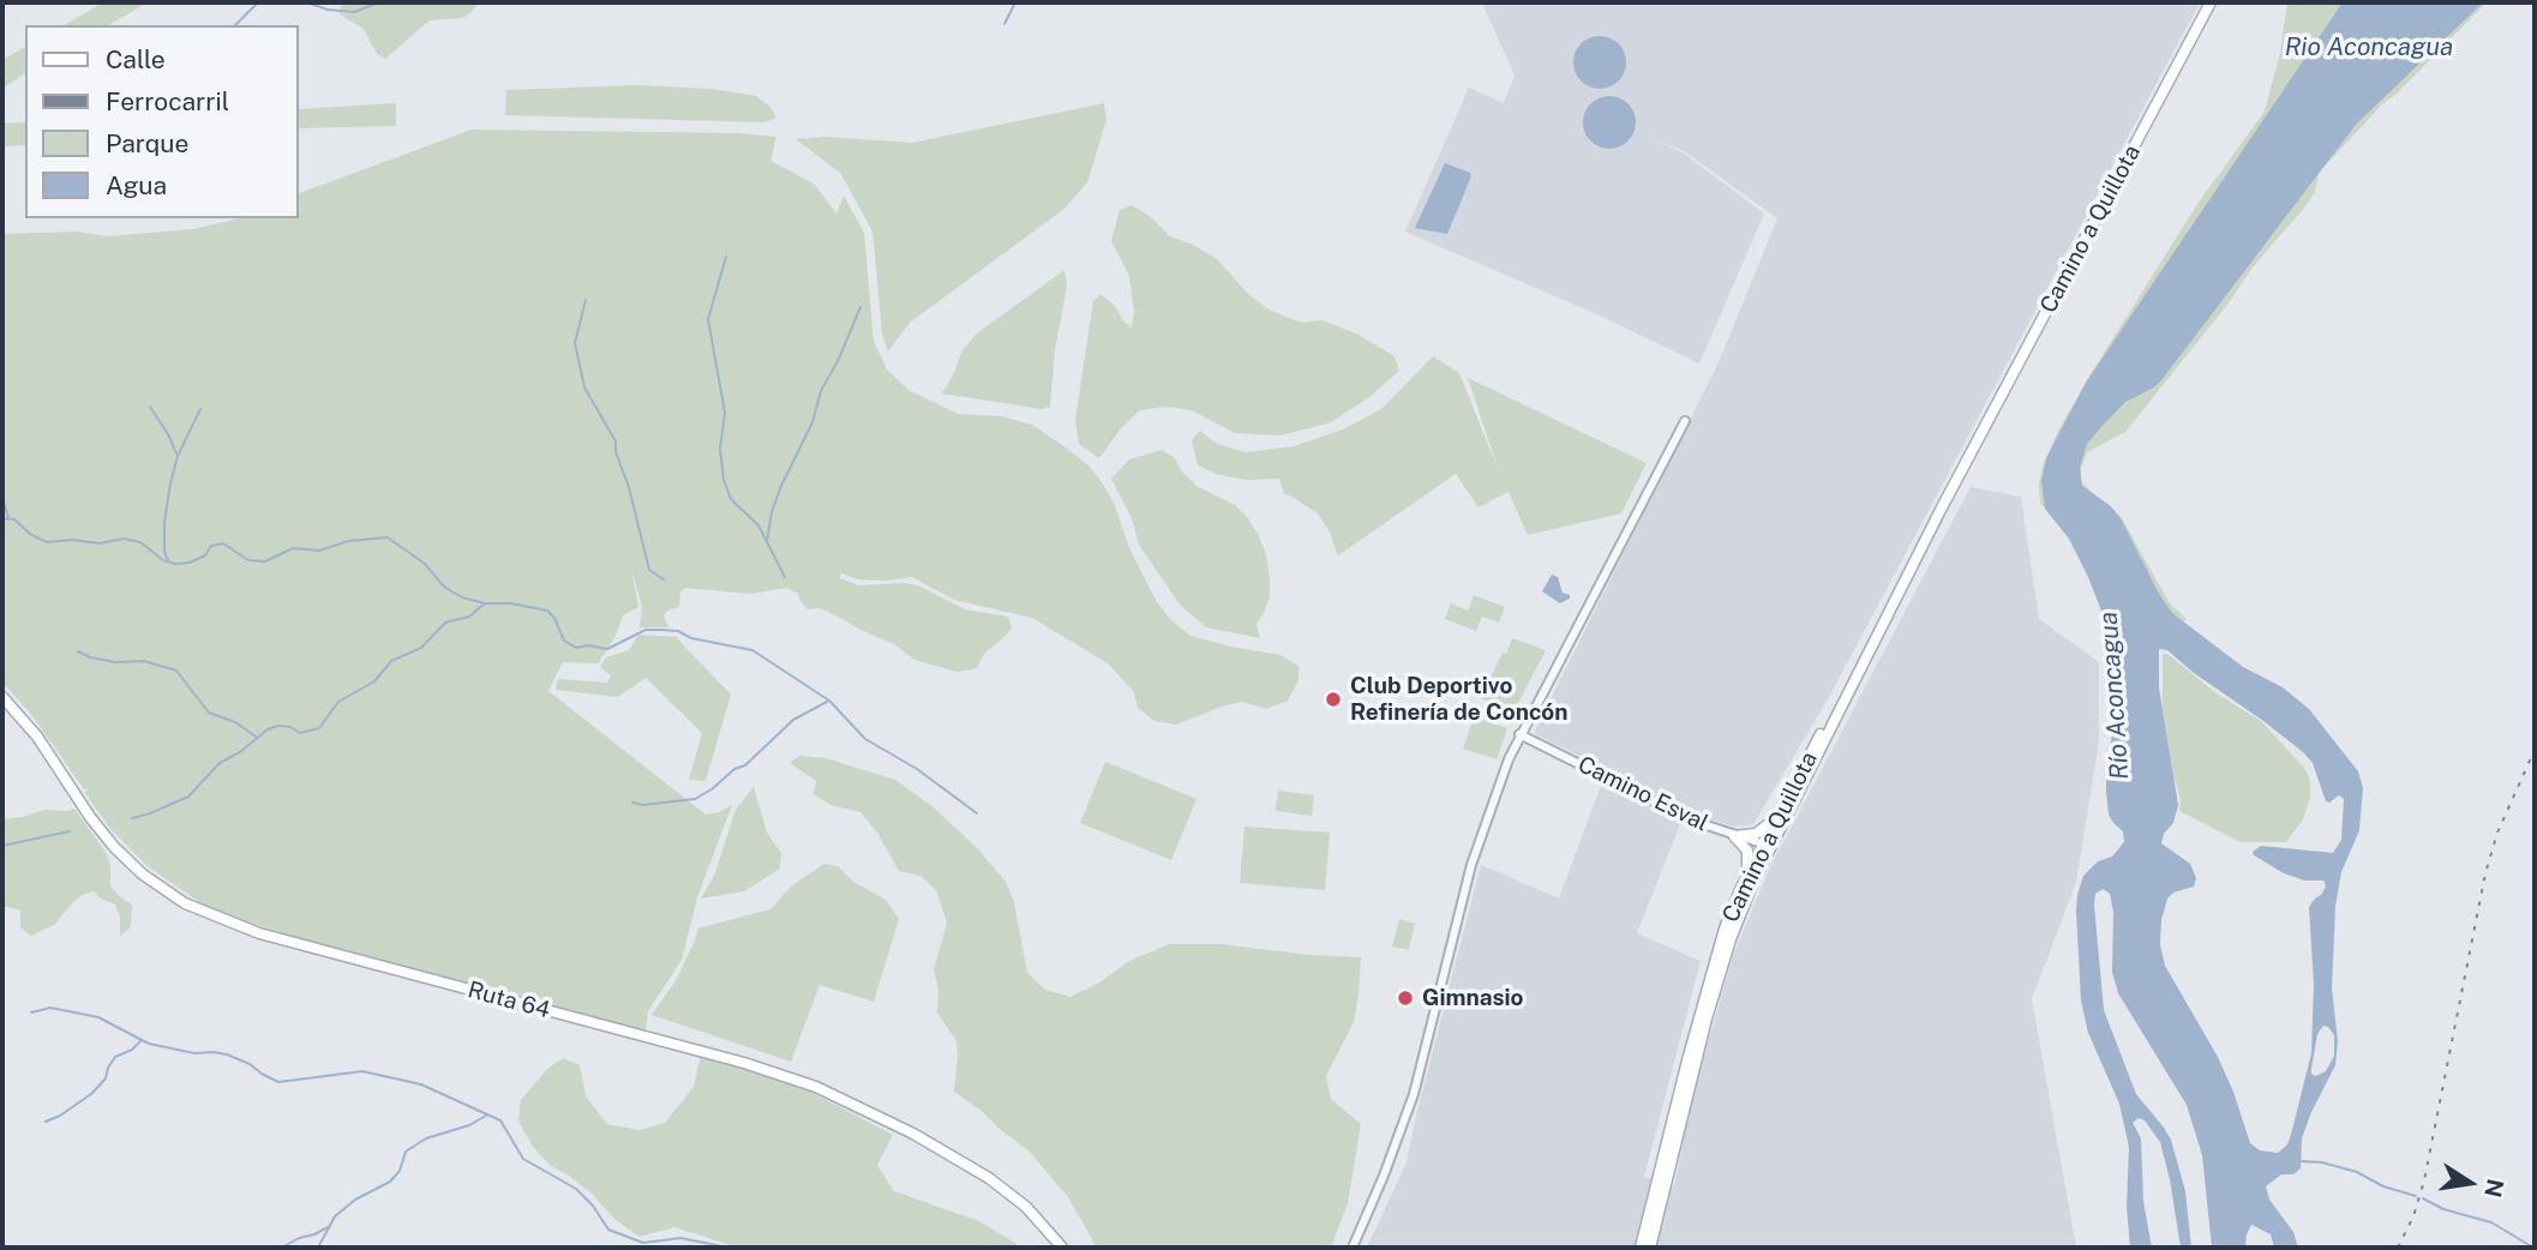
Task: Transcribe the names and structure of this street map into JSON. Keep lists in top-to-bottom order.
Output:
{
  "streets": {
    "main road": ["Camino a Quillota", "Ruta 64"],
    "street": ["Camino Esval"]
  },
  "crossings": [
    ["Camino a Quillota", "Camino Esval"]
  ],
  "water": ["Rio Aconcagua", "Río Aconcagua"],
  "places": ["Club Deportivo Refinería de Concón", "Gimnasio"],
  "legend": [
    "Calle",
    "Ferrocarril",
    "Parque",
    "Agua"
  ],
  "north": "right"
}
